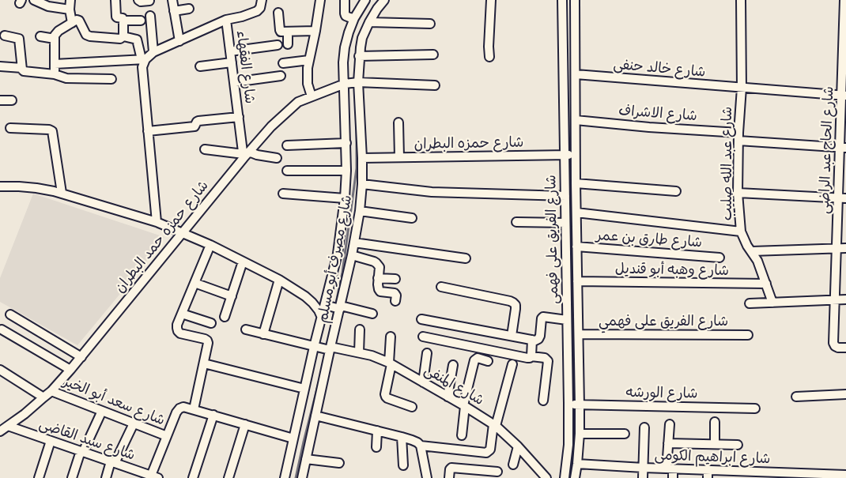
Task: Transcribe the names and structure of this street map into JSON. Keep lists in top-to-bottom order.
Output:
{
  "streets": {
    "street": [
      "شارع الفقهاء",
      "شارع خالد حنفى",
      "شارع الاشراف",
      "شارع حمزه البطران",
      "شارع الحاج عبد الراضى",
      "شارع عبد الله صليب",
      "شارع حمزه حمد البطران",
      "شارع الفريق على فهمى",
      "شارع طارق بن عمر",
      "شارع مصرف أبو مسلم",
      "شارع وهبه أبو قنديل",
      "شارع الفريق على فهمي",
      "شارع المنفى",
      "شارع الورشه",
      "شارع سعد أبو الخير",
      "شارع سيد القاضى",
      "شارع ابراهيم الكومى"
    ]
  },
  "crossings": [
    ["شارع الفقهاء", "شارع حمزه حمد البطران"],
    ["شارع خالد حنفى", "شارع الحاج عبد الراضى"],
    ["شارع خالد حنفى", "شارع عبد الله صليب"],
    ["شارع خالد حنفى", "شارع الفريق على فهمى"],
    ["شارع الاشراف", "شارع الحاج عبد الراضى"],
    ["شارع الاشراف", "شارع عبد الله صليب"],
    ["شارع الاشراف", "شارع الفريق على فهمى"],
    ["شارع حمزه البطران", "شارع الفريق على فهمى"],
    ["شارع حمزه البطران", "شارع مصرف أبو مسلم"],
    ["شارع عبد الله صليب", "شارع وهبه أبو قنديل"],
    ["شارع حمزه حمد البطران", "شارع مصرف أبو مسلم"],
    ["شارع حمزه حمد البطران", "شارع سعد أبو الخير"],
    ["شارع حمزه حمد البطران", "شارع سيد القاضى"],
    ["شارع الفريق على فهمى", "شارع طارق بن عمر"],
    ["شارع الفريق على فهمى", "شارع وهبه أبو قنديل"],
    ["شارع الفريق على فهمى", "شارع الفريق على فهمي"],
    ["شارع الفريق على فهمى", "شارع الورشه"],
    ["شارع الفريق على فهمى", "شارع ابراهيم الكومى"],
    ["شارع مصرف أبو مسلم", "شارع المنفى"],
    ["شارع مصرف أبو مسلم", "شارع سعد أبو الخير"]
  ]
}
